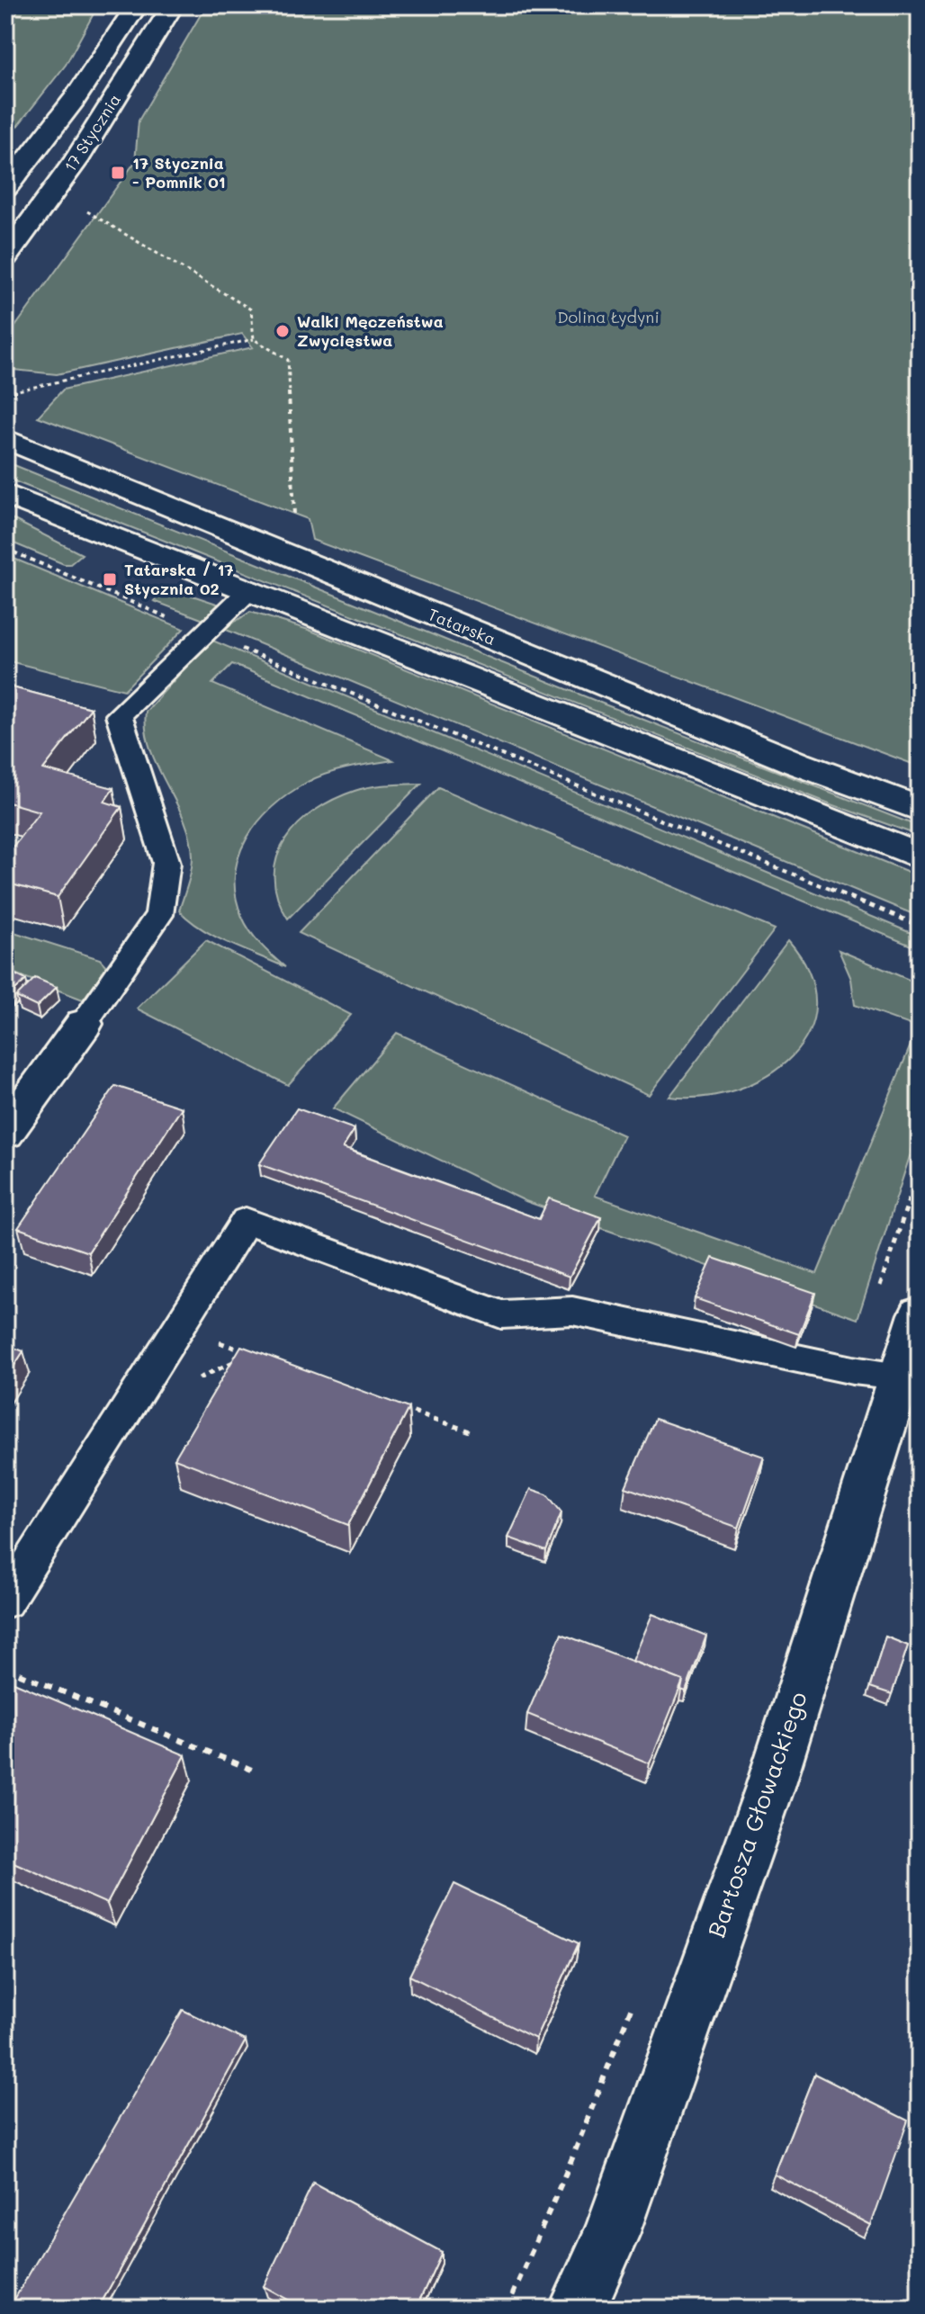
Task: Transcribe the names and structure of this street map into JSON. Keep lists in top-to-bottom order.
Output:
{
  "streets": {
    "main road": ["17 Stycznia", "Tatarska", "Bartosza Głowackiego"]
  },
  "parks": ["Dolina Łydyni"],
  "places": {
    "transit": ["17 Stycznia - Pomnik 01", "Tatarska / 17 Stycznia 02"],
    "other": ["Walki Męczeństwa Zwycięstwa"]
  }
}
